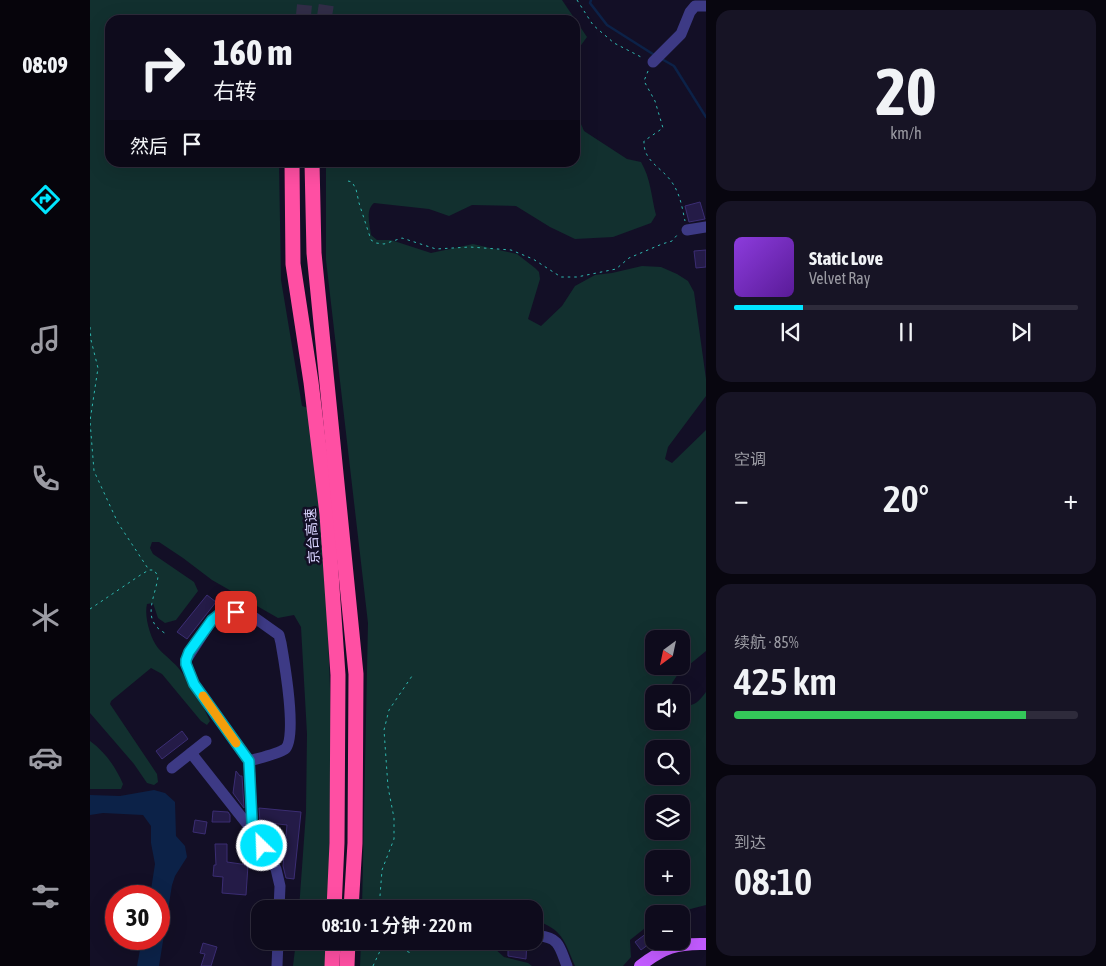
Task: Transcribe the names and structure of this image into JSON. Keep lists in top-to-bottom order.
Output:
{
  "streets": {
    "highway": ["京台高速"]
  },
  "north": "bottom left",
  "page": {
    "tabs": "08:09",
    "tile": [
      ["20", "km/h"],
      "空调",
      ["续航 · 85%", "425 km"],
      ["到达", "08:10"]
    ],
    "turn": ["160 m", "右转"],
    "then": "然后",
    "song": ["Static Love", "Velvet Ray"],
    "heat": ["−", "20°", "+"],
    "map_buttons": ["+", "−"],
    "limit": "30",
    "trip": "08:10 · 1 分钟 · 220 m"
  }
}
